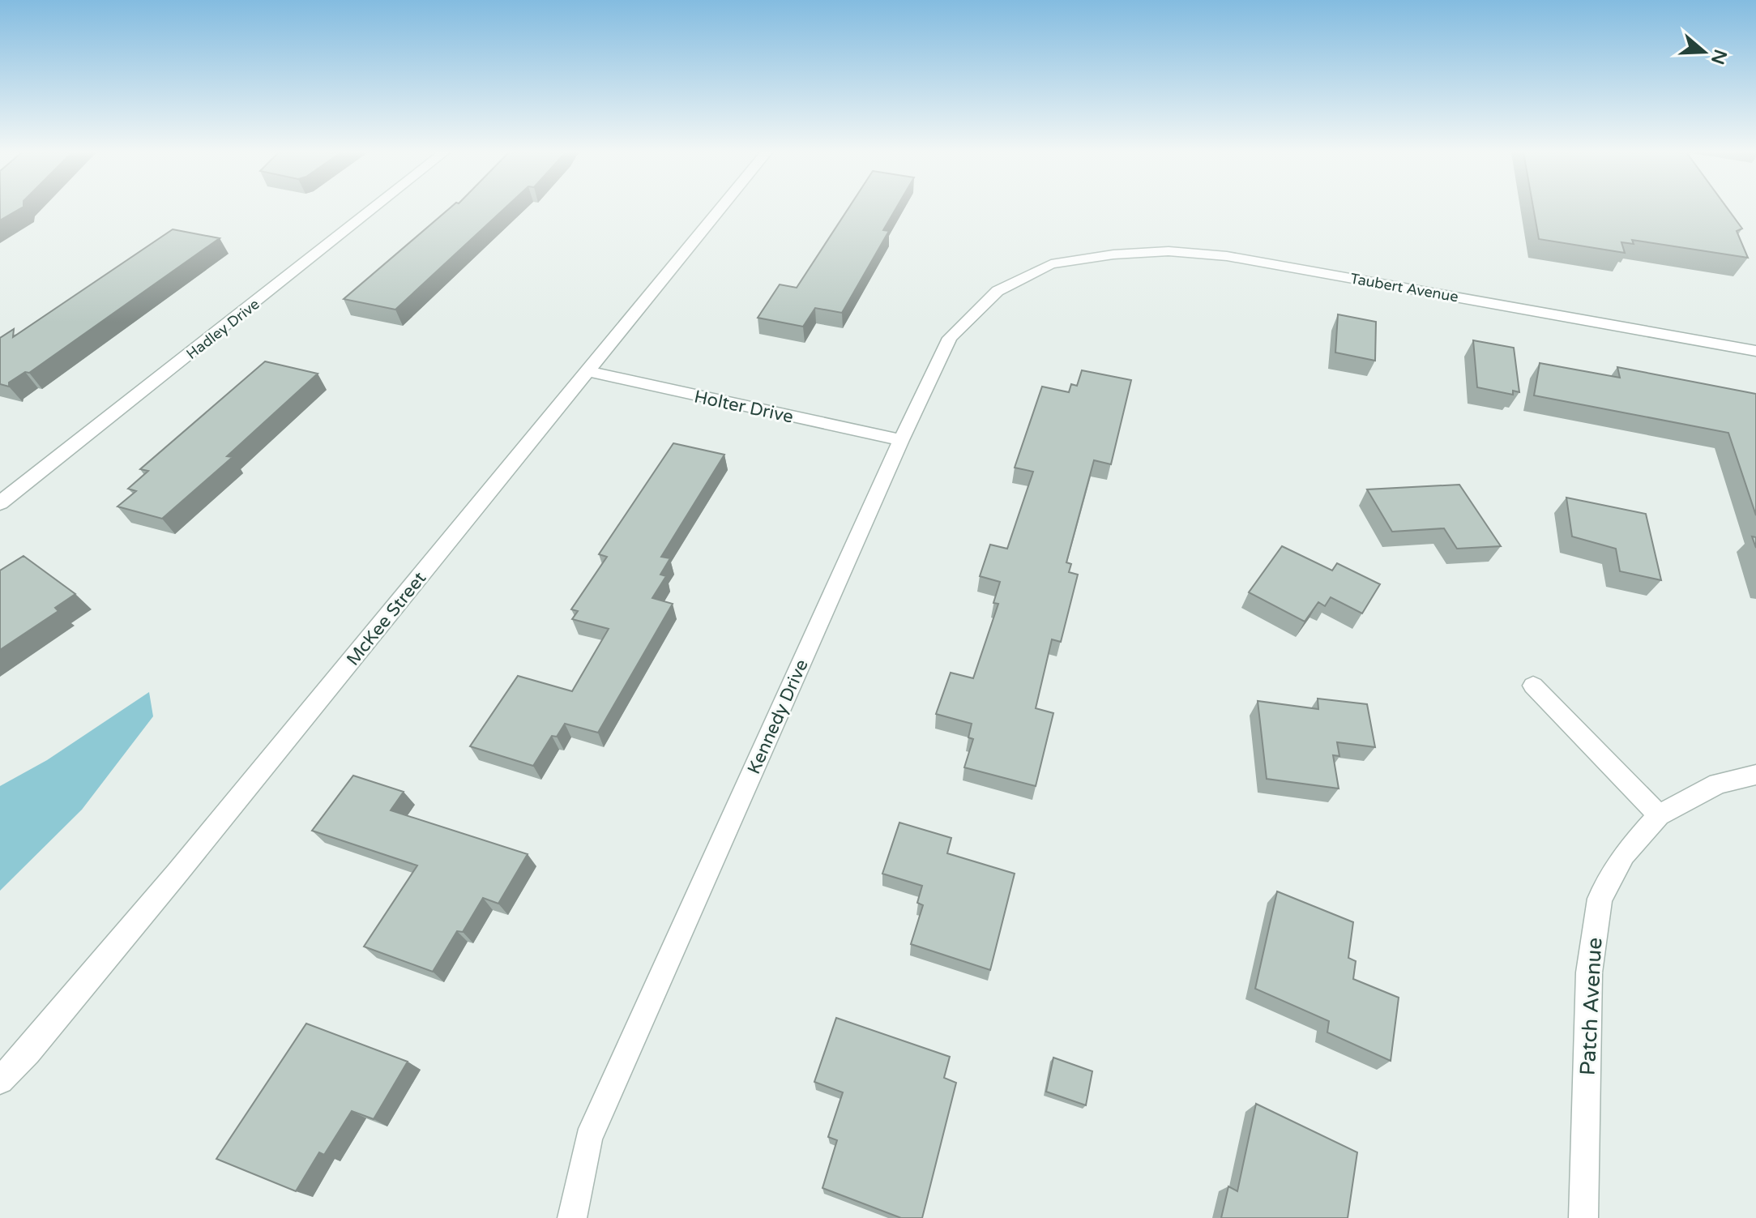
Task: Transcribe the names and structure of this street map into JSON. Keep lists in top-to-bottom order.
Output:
{
  "streets": {
    "street": [
      "Taubert Avenue",
      "Hadley Drive",
      "Holter Drive",
      "McKee Street",
      "Kennedy Drive",
      "Patch Avenue"
    ]
  },
  "crossings": [
    ["Taubert Avenue", "Kennedy Drive"],
    ["Holter Drive", "McKee Street"],
    ["Holter Drive", "Kennedy Drive"]
  ],
  "north": "right"
}
